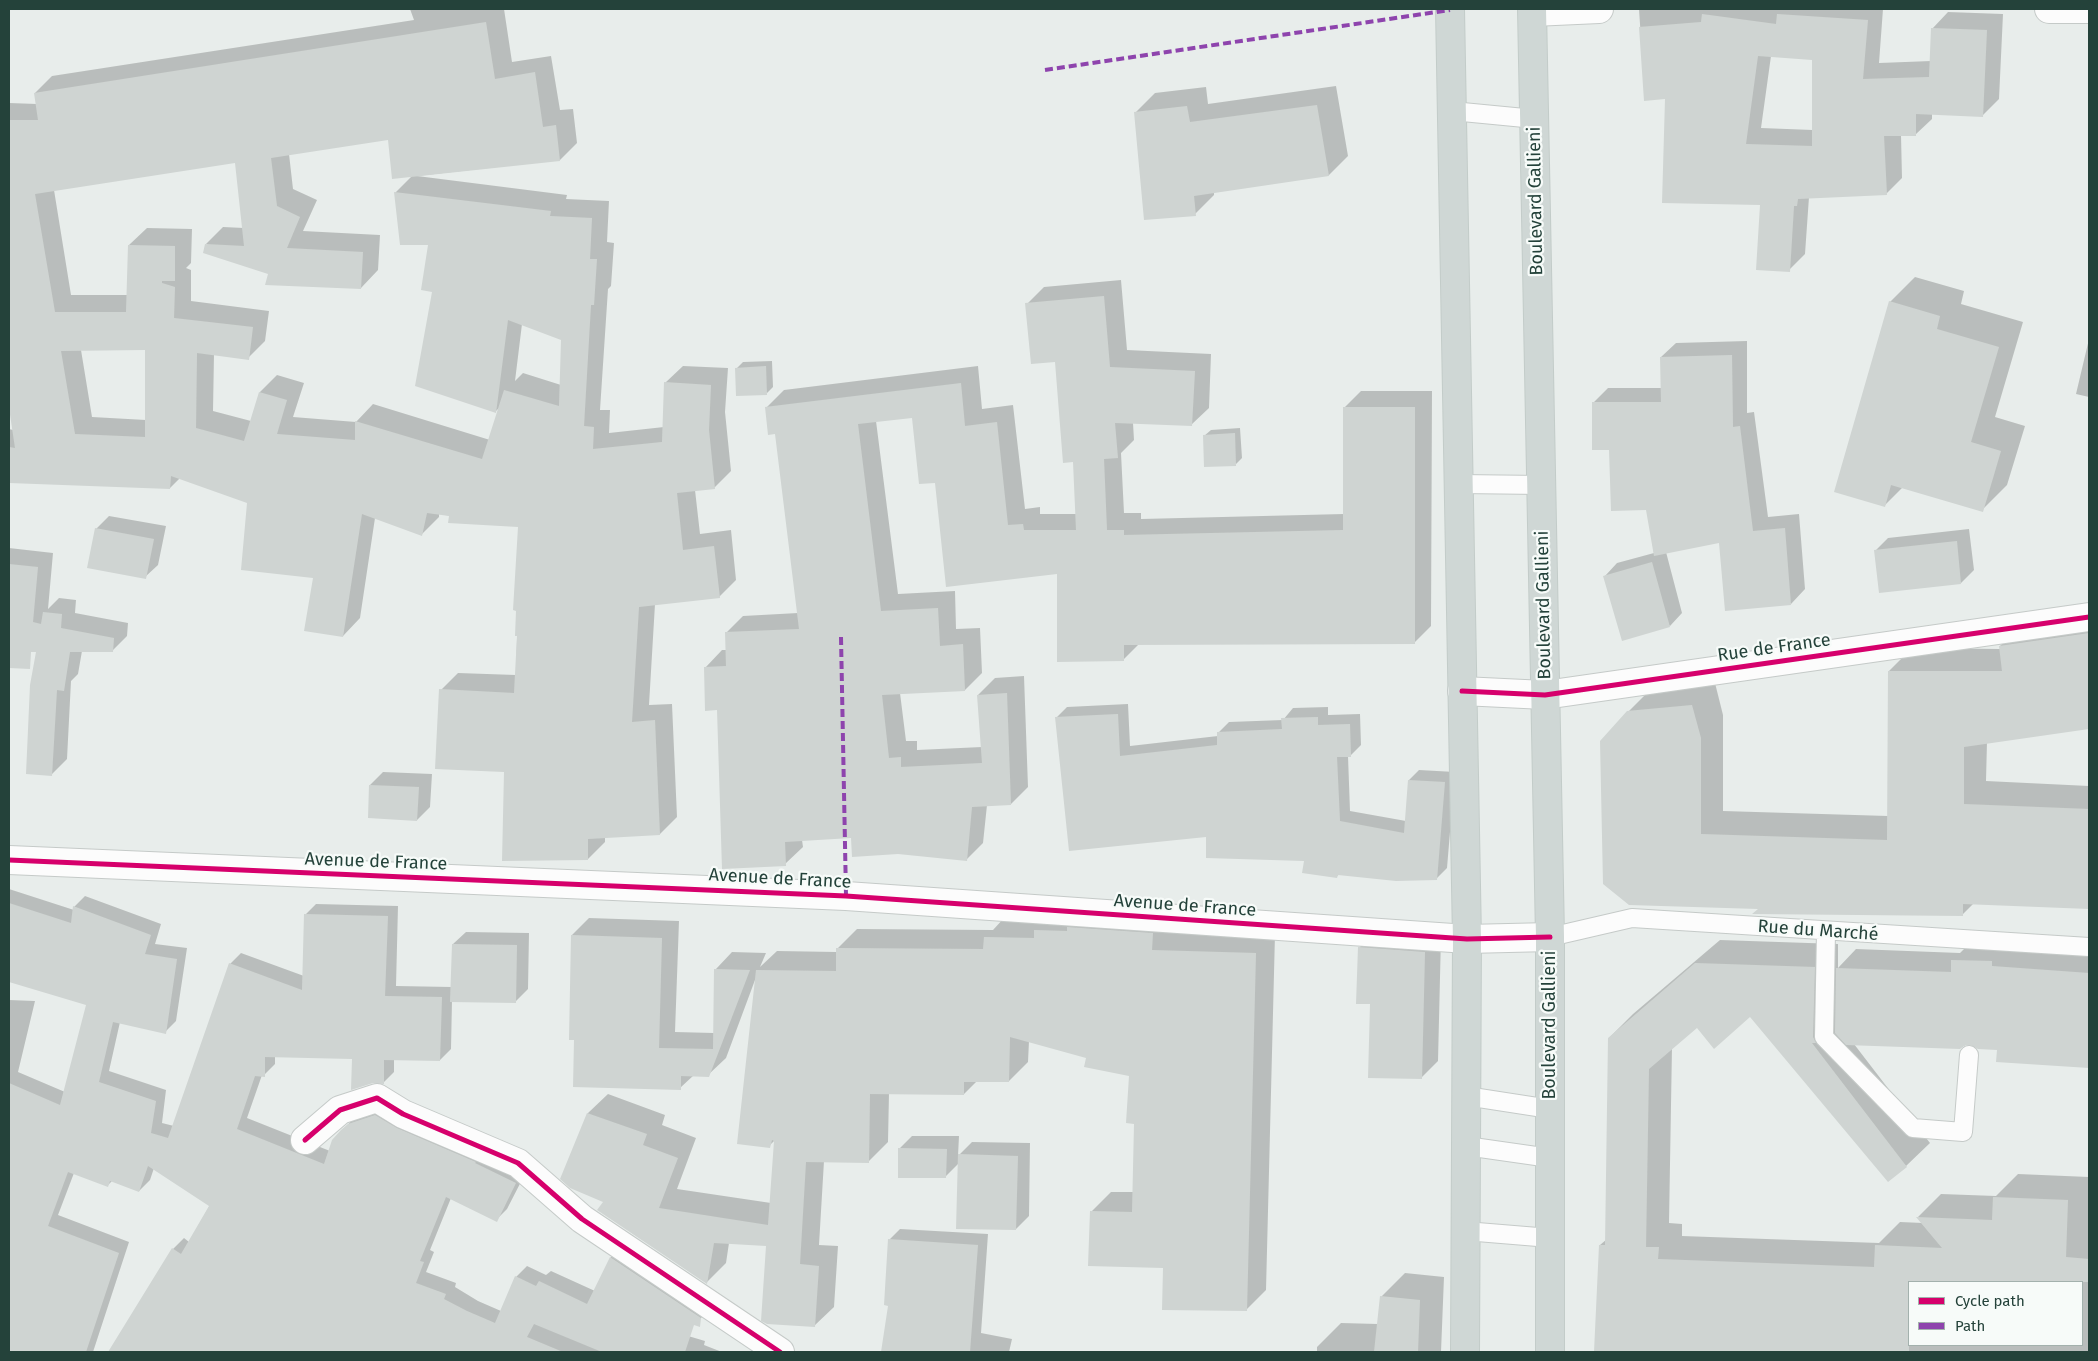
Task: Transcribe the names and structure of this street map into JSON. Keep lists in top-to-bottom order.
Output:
{
  "streets": {
    "main road": ["Boulevard Gallieni"],
    "street": ["Rue de France", "Avenue de France"],
    "lane": ["Rue du Marché"]
  },
  "crossings": [
    ["Boulevard Gallieni", "Rue de France"],
    ["Boulevard Gallieni", "Avenue de France"],
    ["Boulevard Gallieni", "Rue du Marché"],
    ["Avenue de France", "Rue du Marché"]
  ],
  "legend": ["Cycle path", "Path"]
}
